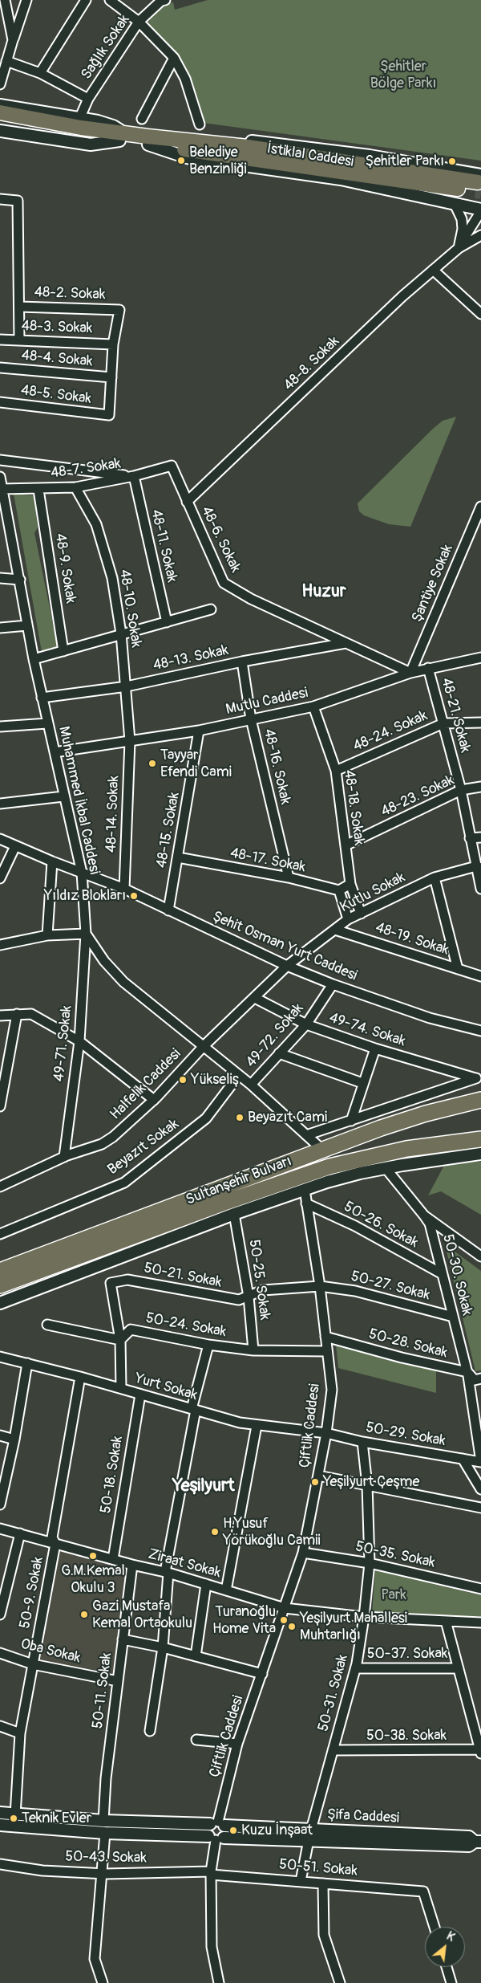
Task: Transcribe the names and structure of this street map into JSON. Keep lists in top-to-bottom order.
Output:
{
  "streets": {
    "highway": ["Sultanşehir Bulvarı"],
    "main road": ["İstiklal Caddesi"],
    "street": [
      "Sağlık Sokak",
      "48-2. Sokak",
      "48-3. Sokak",
      "48-4. Sokak",
      "48-8. Sokak",
      "48-5. Sokak",
      "48-7. Sokak",
      "48-6. Sokak",
      "48-11. Sokak",
      "48-9. Sokak",
      "Şantiye Sokak",
      "48-10. Sokak",
      "48-13. Sokak",
      "Mutlu Caddesi",
      "48-21. Sokak",
      "48-24. Sokak",
      "48-16. Sokak",
      "48-23. Sokak",
      "Muhammed İkbal Caddesi",
      "48-18. Sokak",
      "48-14. Sokak",
      "48-15. Sokak",
      "48-17. Sokak",
      "Kutlu Sokak",
      "48-19. Sokak",
      "Şehit Osman Yurt Caddesi",
      "49-74. Sokak",
      "49-72. Sokak",
      "49-71. Sokak",
      "Halfelik Caddesi",
      "Beyazıt Sokak",
      "50-26. Sokak",
      "50-30. Sokak",
      "50-21. Sokak",
      "50-25. Sokak",
      "50-27. Sokak",
      "50-24. Sokak",
      "50-28. Sokak",
      "Yurt Sokak",
      "Çiftlik Caddesi",
      "50-29. Sokak",
      "50-18. Sokak",
      "50-35. Sokak",
      "Ziraat Sokak",
      "50-9. Sokak",
      "Oba Sokak",
      "50-37. Sokak",
      "50-11. Sokak",
      "50-31. Sokak",
      "50-38. Sokak",
      "Şifa Caddesi",
      "50-43. Sokak",
      "50-51. Sokak"
    ]
  },
  "crossings": [
    ["48-2. Sokak", "48-3. Sokak"],
    ["48-4. Sokak", "48-5. Sokak"],
    ["48-8. Sokak", "48-6. Sokak"],
    ["48-7. Sokak", "48-6. Sokak"],
    ["48-7. Sokak", "48-11. Sokak"],
    ["48-7. Sokak", "48-9. Sokak"],
    ["48-7. Sokak", "48-10. Sokak"],
    ["48-7. Sokak", "Muhammed İkbal Caddesi"],
    ["48-6. Sokak", "48-11. Sokak"],
    ["48-6. Sokak", "Şantiye Sokak"],
    ["48-6. Sokak", "48-13. Sokak"],
    ["48-6. Sokak", "Mutlu Caddesi"],
    ["Şantiye Sokak", "Mutlu Caddesi"],
    ["48-10. Sokak", "48-13. Sokak"],
    ["48-10. Sokak", "Mutlu Caddesi"],
    ["48-10. Sokak", "48-14. Sokak"],
    ["48-13. Sokak", "48-16. Sokak"],
    ["48-13. Sokak", "Muhammed İkbal Caddesi"],
    ["Mutlu Caddesi", "48-21. Sokak"],
    ["Mutlu Caddesi", "48-16. Sokak"],
    ["Mutlu Caddesi", "Muhammed İkbal Caddesi"],
    ["Mutlu Caddesi", "48-18. Sokak"],
    ["Mutlu Caddesi", "48-14. Sokak"],
    ["Mutlu Caddesi", "48-15. Sokak"],
    ["48-21. Sokak", "48-24. Sokak"],
    ["48-21. Sokak", "48-23. Sokak"],
    ["48-21. Sokak", "Kutlu Sokak"],
    ["48-24. Sokak", "48-18. Sokak"],
    ["48-16. Sokak", "48-17. Sokak"],
    ["48-23. Sokak", "48-18. Sokak"],
    ["Muhammed İkbal Caddesi", "Şehit Osman Yurt Caddesi"],
    ["Muhammed İkbal Caddesi", "49-71. Sokak"],
    ["48-18. Sokak", "Kutlu Sokak"],
    ["48-14. Sokak", "Şehit Osman Yurt Caddesi"],
    ["48-15. Sokak", "48-17. Sokak"],
    ["48-15. Sokak", "Şehit Osman Yurt Caddesi"],
    ["Kutlu Sokak", "48-19. Sokak"],
    ["Kutlu Sokak", "Şehit Osman Yurt Caddesi"],
    ["Kutlu Sokak", "Halfelik Caddesi"],
    ["Şehit Osman Yurt Caddesi", "49-72. Sokak"],
    ["Şehit Osman Yurt Caddesi", "Halfelik Caddesi"],
    ["49-74. Sokak", "49-72. Sokak"],
    ["49-74. Sokak", "Halfelik Caddesi"],
    ["49-71. Sokak", "Halfelik Caddesi"],
    ["Sultanşehir Bulvarı", "50-25. Sokak"],
    ["Sultanşehir Bulvarı", "Çiftlik Caddesi"],
    ["50-26. Sokak", "50-30. Sokak"],
    ["50-26. Sokak", "Çiftlik Caddesi"],
    ["50-30. Sokak", "50-27. Sokak"],
    ["50-30. Sokak", "50-28. Sokak"],
    ["50-30. Sokak", "50-29. Sokak"],
    ["50-21. Sokak", "50-25. Sokak"],
    ["50-21. Sokak", "50-27. Sokak"],
    ["50-21. Sokak", "50-24. Sokak"],
    ["50-21. Sokak", "Çiftlik Caddesi"],
    ["50-25. Sokak", "50-24. Sokak"],
    ["50-27. Sokak", "Çiftlik Caddesi"],
    ["50-24. Sokak", "Çiftlik Caddesi"],
    ["50-28. Sokak", "Çiftlik Caddesi"],
    ["Yurt Sokak", "Çiftlik Caddesi"],
    ["Yurt Sokak", "50-29. Sokak"],
    ["Yurt Sokak", "50-18. Sokak"],
    ["Yurt Sokak", "50-9. Sokak"],
    ["Çiftlik Caddesi", "50-29. Sokak"],
    ["Çiftlik Caddesi", "50-35. Sokak"],
    ["Çiftlik Caddesi", "Ziraat Sokak"],
    ["Çiftlik Caddesi", "Şifa Caddesi"],
    ["50-29. Sokak", "50-31. Sokak"],
    ["50-18. Sokak", "Ziraat Sokak"],
    ["50-35. Sokak", "50-31. Sokak"],
    ["Ziraat Sokak", "50-9. Sokak"],
    ["Ziraat Sokak", "50-11. Sokak"],
    ["Ziraat Sokak", "50-31. Sokak"],
    ["50-9. Sokak", "Oba Sokak"],
    ["50-9. Sokak", "Şifa Caddesi"],
    ["Oba Sokak", "50-11. Sokak"],
    ["50-37. Sokak", "50-31. Sokak"],
    ["50-11. Sokak", "Şifa Caddesi"],
    ["50-31. Sokak", "50-38. Sokak"],
    ["50-31. Sokak", "Şifa Caddesi"],
    ["50-31. Sokak", "50-51. Sokak"],
    ["50-43. Sokak", "50-51. Sokak"]
  ],
  "districts": ["Huzur", "Yeşilyurt"],
  "parks": ["Şehitler Bölge Parkı", "Park"],
  "places": [
    "Belediye Benzinliği",
    "Şehitler Parkı",
    "Tayyar Efendi Cami",
    "Yıldız Blokları",
    "Yükseliş",
    "Beyazıt Cami",
    "Yeşilyurt Çeşme",
    "H.Yusuf Yörükoğlu Camii",
    "G.M.Kemal Okulu 3",
    "Gazi Mustafa Kemal Ortaokulu",
    "Turanoğlu Home Vita",
    "Yeşilyurt Mahallesi Muhtarlığı",
    "Teknik Evler",
    "Kuzu İnşaat"
  ],
  "north": "top right"
}
